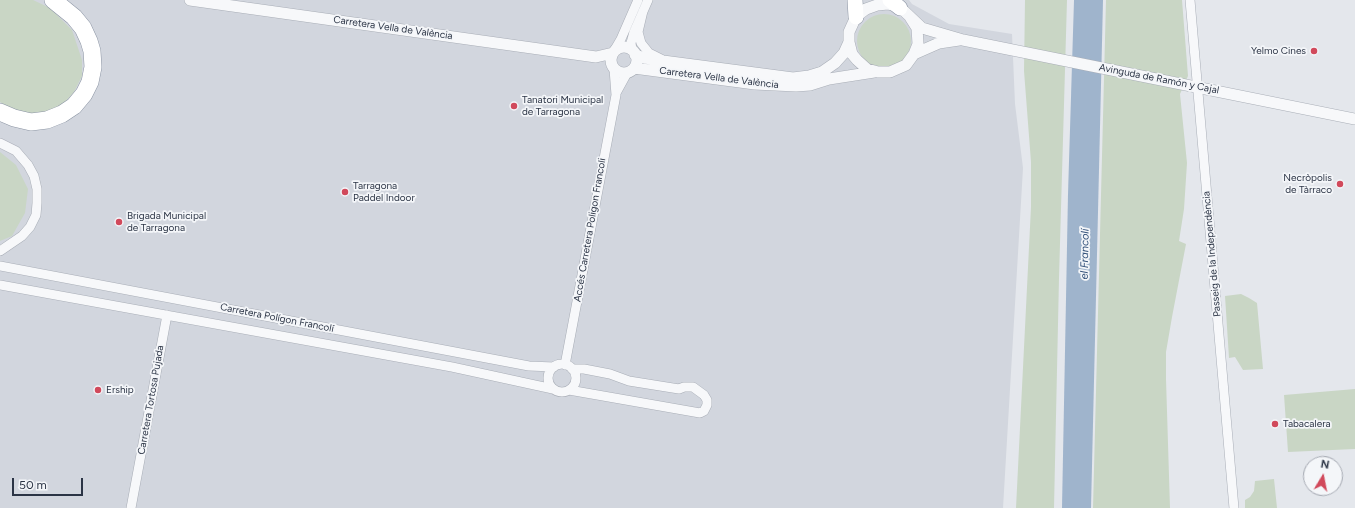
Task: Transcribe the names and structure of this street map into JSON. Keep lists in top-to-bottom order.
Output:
{
  "streets": {
    "street": [
      "Carretera Vella de València",
      "Avinguda de Ramón y Cajal",
      "Accés Carretera Poligon Francoli",
      "Passeig de la Independència",
      "Carretera Polígon Francolí",
      "Carretera Tortosa Pujada"
    ]
  },
  "crossings": [
    ["Carretera Vella de València", "Accés Carretera Poligon Francoli"],
    ["Avinguda de Ramón y Cajal", "Passeig de la Independència"],
    ["Accés Carretera Poligon Francoli", "Carretera Polígon Francolí"],
    ["Carretera Polígon Francolí", "Carretera Tortosa Pujada"]
  ],
  "water": ["el Francolí"],
  "places": [
    "Yelmo Cines",
    "Tanatori Municipal de Tarragona",
    "Necròpolis de Tàrraco",
    "Tarragona Paddel Indoor",
    "Brigada Municipal de Tarragona",
    "Ership",
    "Tabacalera"
  ],
  "scale_bar": "50 m",
  "north": "top"
}
